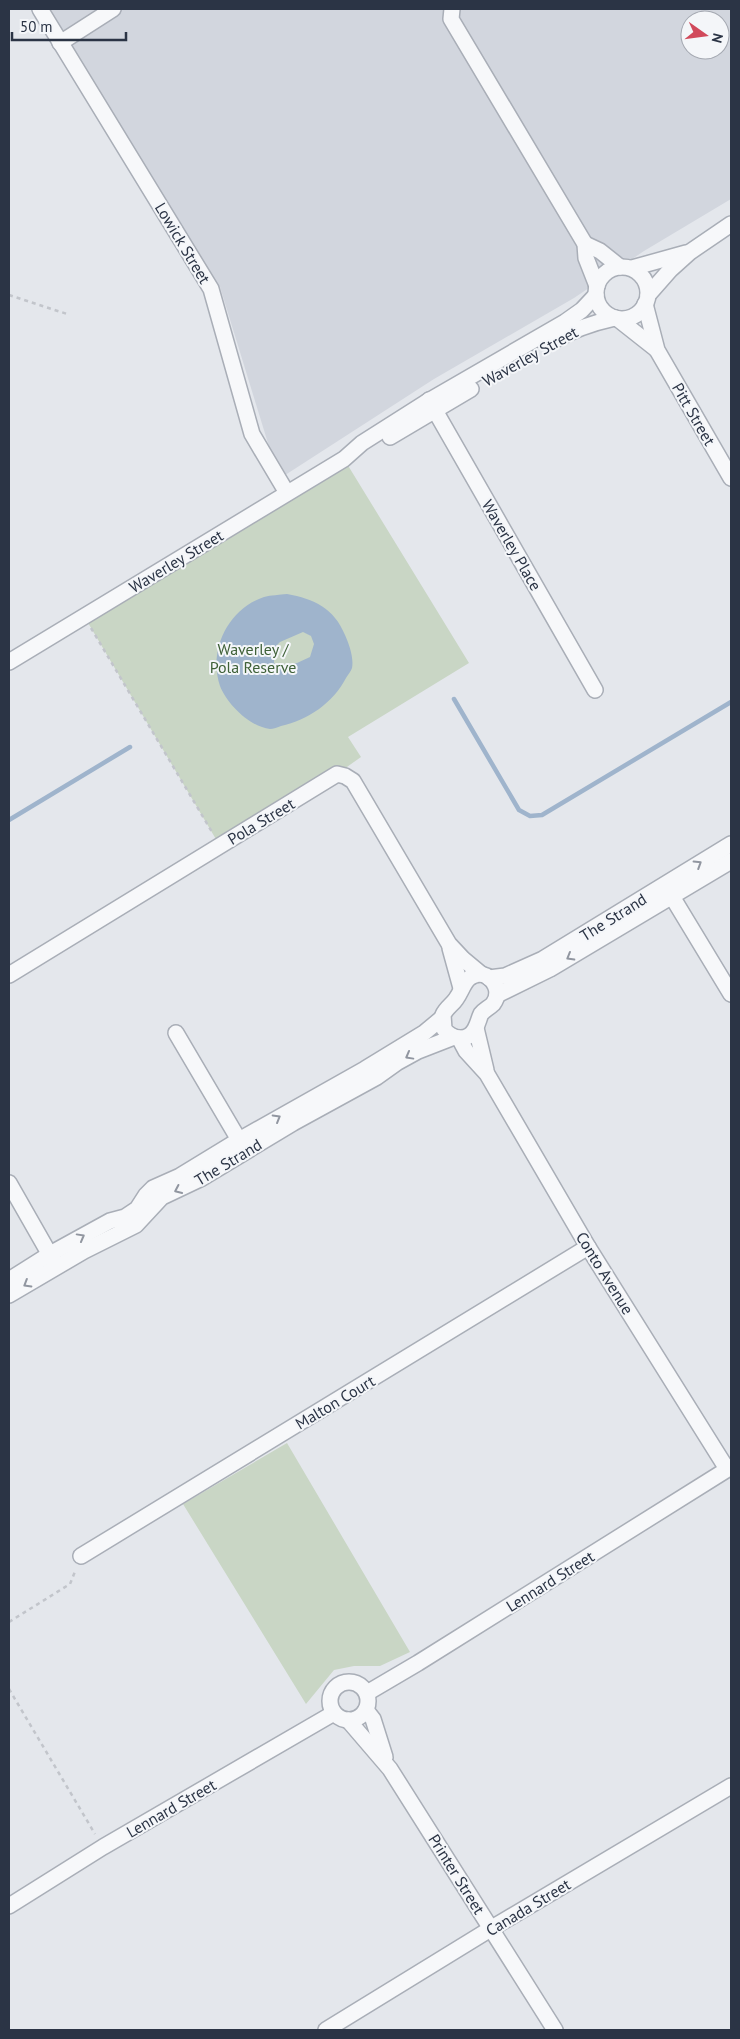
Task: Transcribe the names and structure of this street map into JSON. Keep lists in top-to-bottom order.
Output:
{
  "streets": {
    "street": [
      "Lowick Street",
      "Waverley Street",
      "Pitt Street",
      "Waverley Place",
      "Pola Street",
      "The Strand",
      "Conto Avenue",
      "Malton Court",
      "Lennard Street",
      "Printer Street",
      "Canada Street"
    ]
  },
  "crossings": [
    ["Lowick Street", "Waverley Street"],
    ["Waverley Street", "Pitt Street"],
    ["Waverley Street", "Waverley Place"],
    ["Pola Street", "The Strand"],
    ["The Strand", "Conto Avenue"],
    ["Conto Avenue", "Malton Court"],
    ["Conto Avenue", "Lennard Street"],
    ["Lennard Street", "Printer Street"],
    ["Printer Street", "Canada Street"]
  ],
  "parks": ["Waverley / Pola Reserve"],
  "scale_bar": "50 m",
  "north": "right"
}
